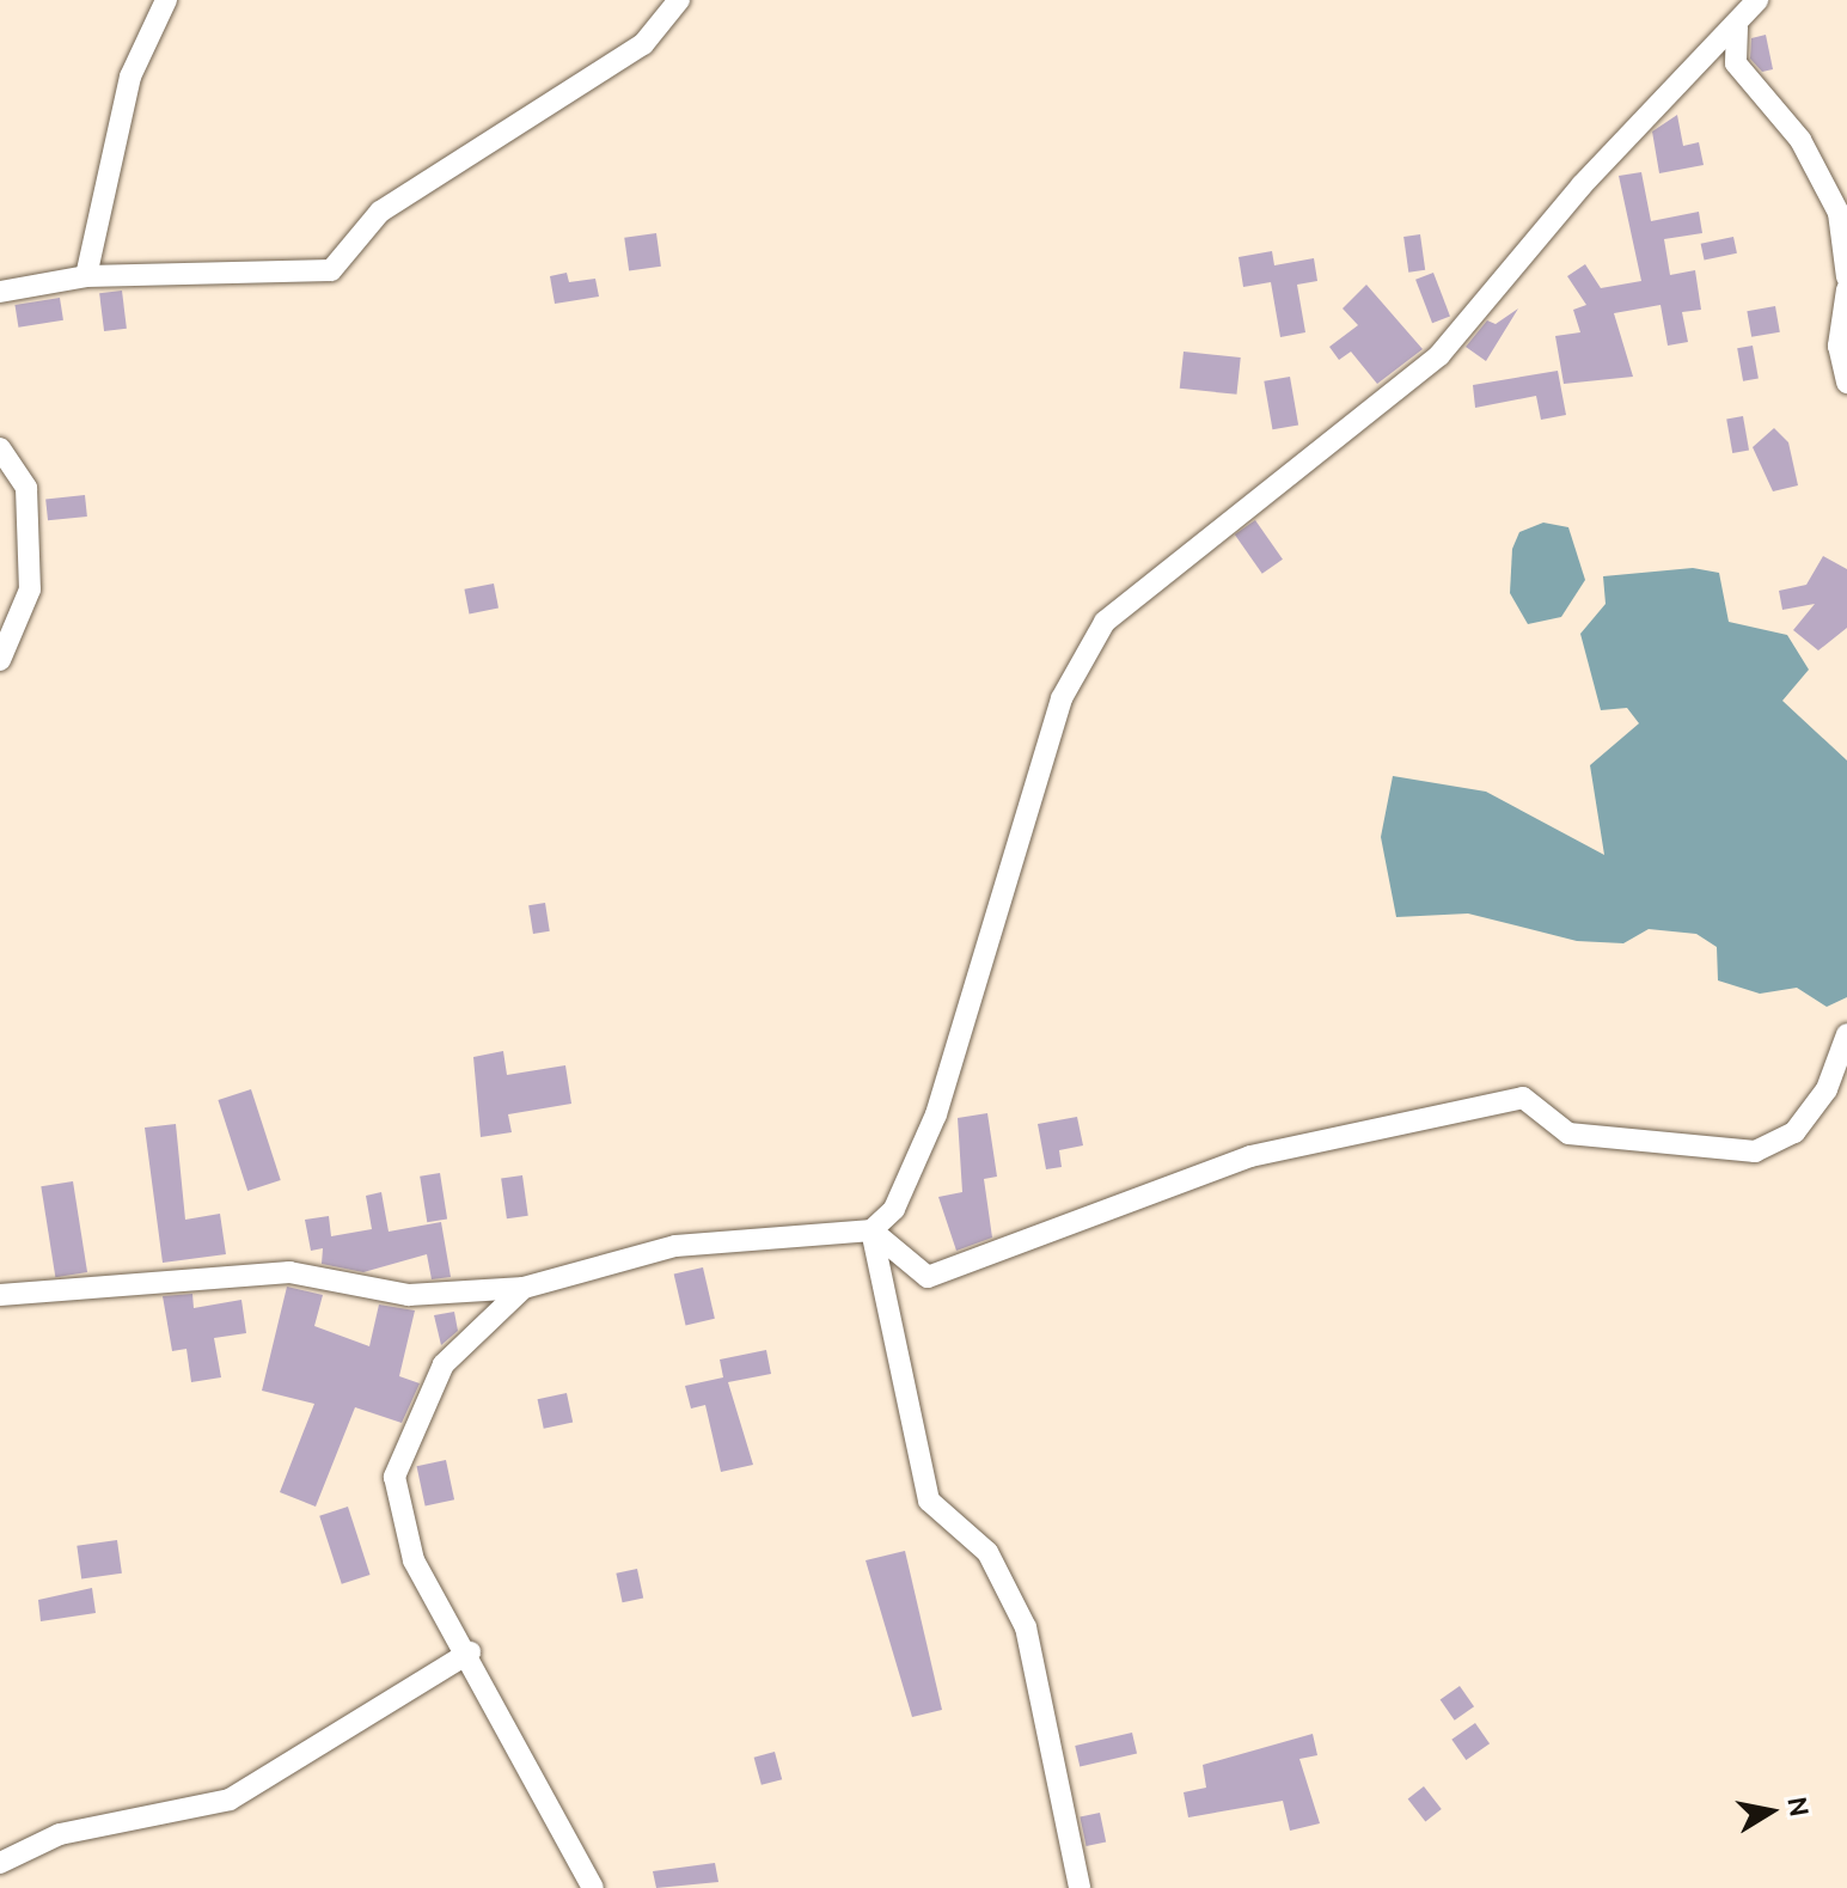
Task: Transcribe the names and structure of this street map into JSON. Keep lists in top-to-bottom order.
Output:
{
  "north": "right"
}
